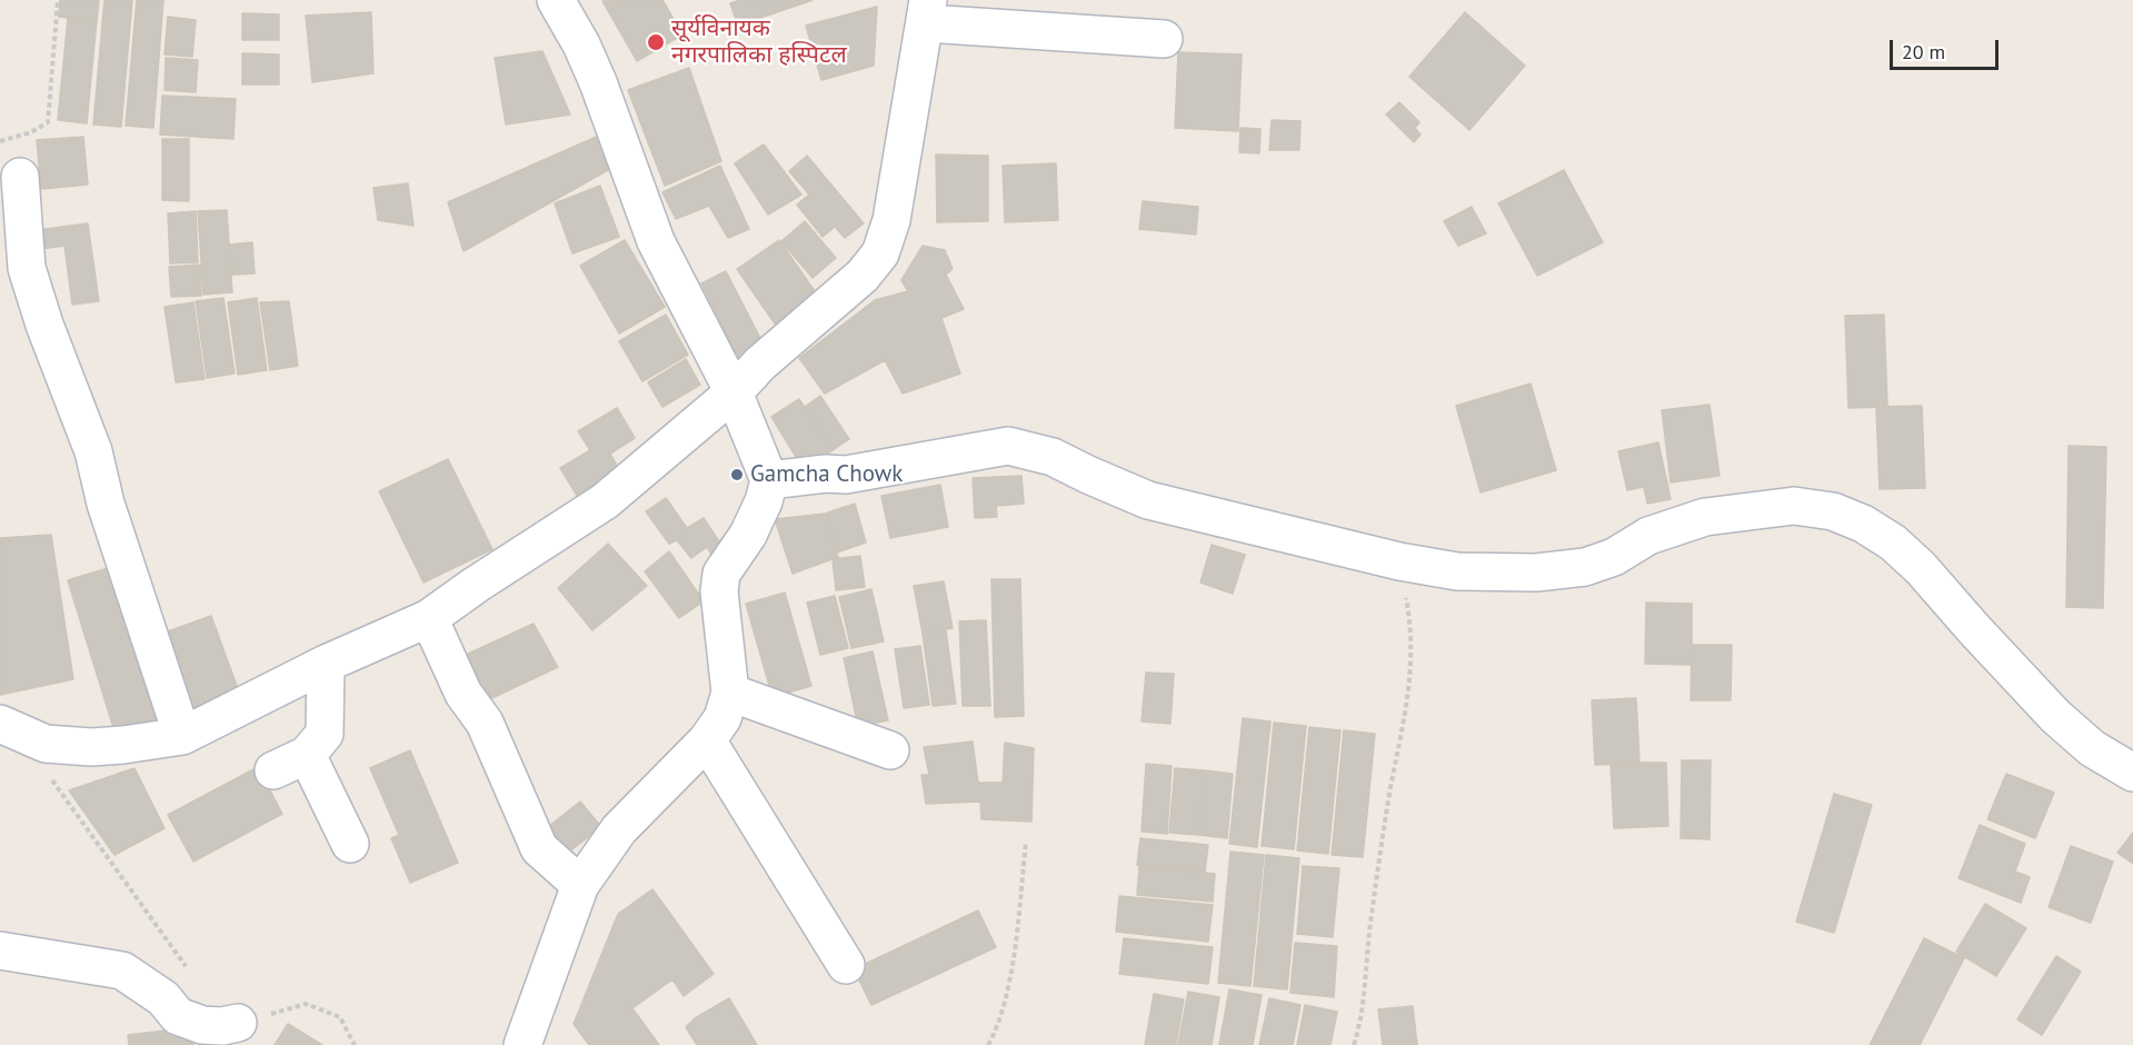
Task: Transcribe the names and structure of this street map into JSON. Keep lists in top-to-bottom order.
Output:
{
  "places": ["सूर्यविनायक नगरपालिका हस्पिटल", "Gamcha Chowk"],
  "scale_bar": "20 m"
}
